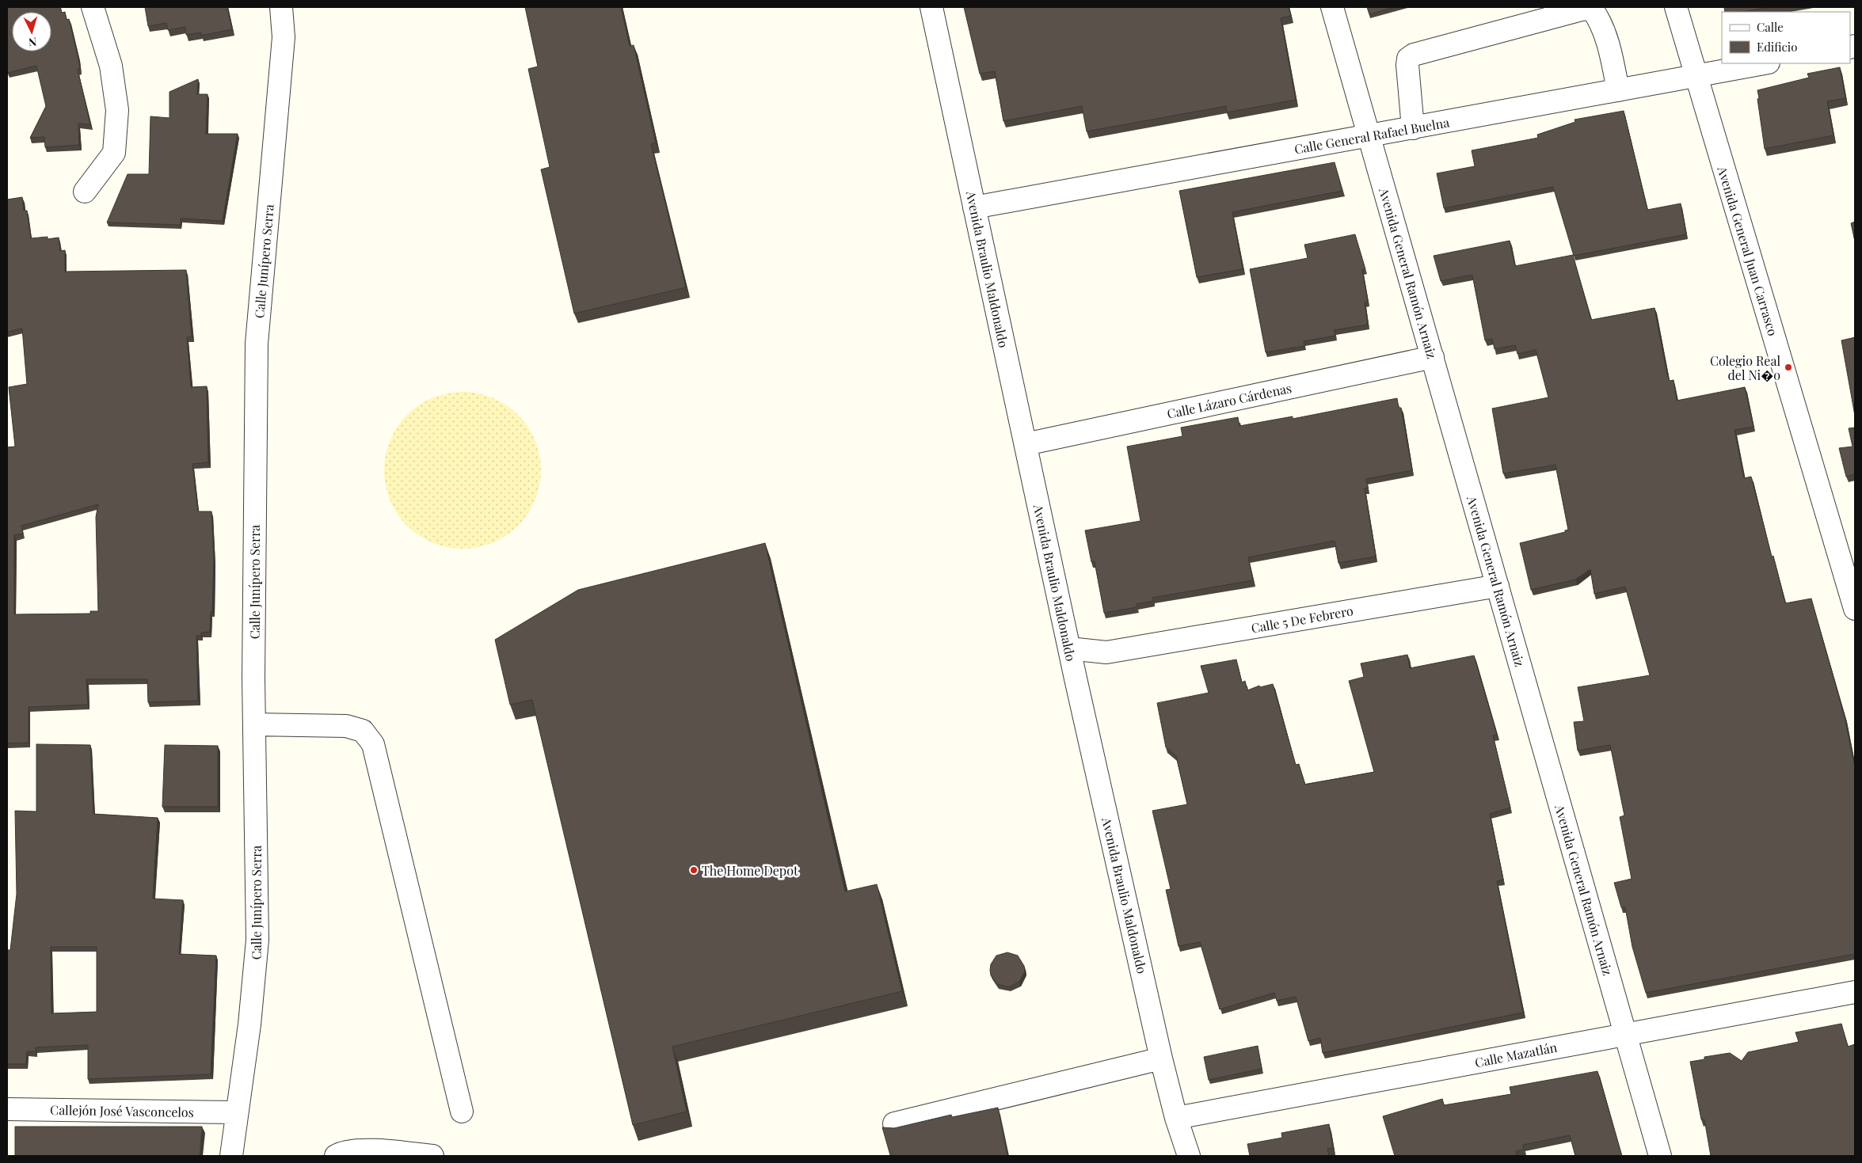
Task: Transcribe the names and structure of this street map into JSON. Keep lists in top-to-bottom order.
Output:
{
  "streets": {
    "street": [
      "Calle General Rafael Buelna",
      "Avenida General Juan Carrasco",
      "Calle Junípero Serra",
      "Avenida Braulio Maldonaldo",
      "Avenida General Ramón Arnaiz",
      "Calle Lázaro Cárdenas",
      "Calle 5 De Febrero",
      "Calle Mazatlán",
      "Callejón José Vasconcelos"
    ]
  },
  "crossings": [
    ["Calle General Rafael Buelna", "Avenida General Juan Carrasco"],
    ["Calle General Rafael Buelna", "Avenida Braulio Maldonaldo"],
    ["Calle General Rafael Buelna", "Avenida General Ramón Arnaiz"],
    ["Calle Junípero Serra", "Callejón José Vasconcelos"],
    ["Avenida Braulio Maldonaldo", "Calle Lázaro Cárdenas"],
    ["Avenida Braulio Maldonaldo", "Calle 5 De Febrero"],
    ["Avenida Braulio Maldonaldo", "Calle Mazatlán"],
    ["Avenida General Ramón Arnaiz", "Calle Lázaro Cárdenas"],
    ["Avenida General Ramón Arnaiz", "Calle 5 De Febrero"],
    ["Avenida General Ramón Arnaiz", "Calle Mazatlán"]
  ],
  "places": ["Colegio Real del Ni�o", "The Home Depot"],
  "legend": ["Calle", "Edificio"],
  "north": "bottom"
}
